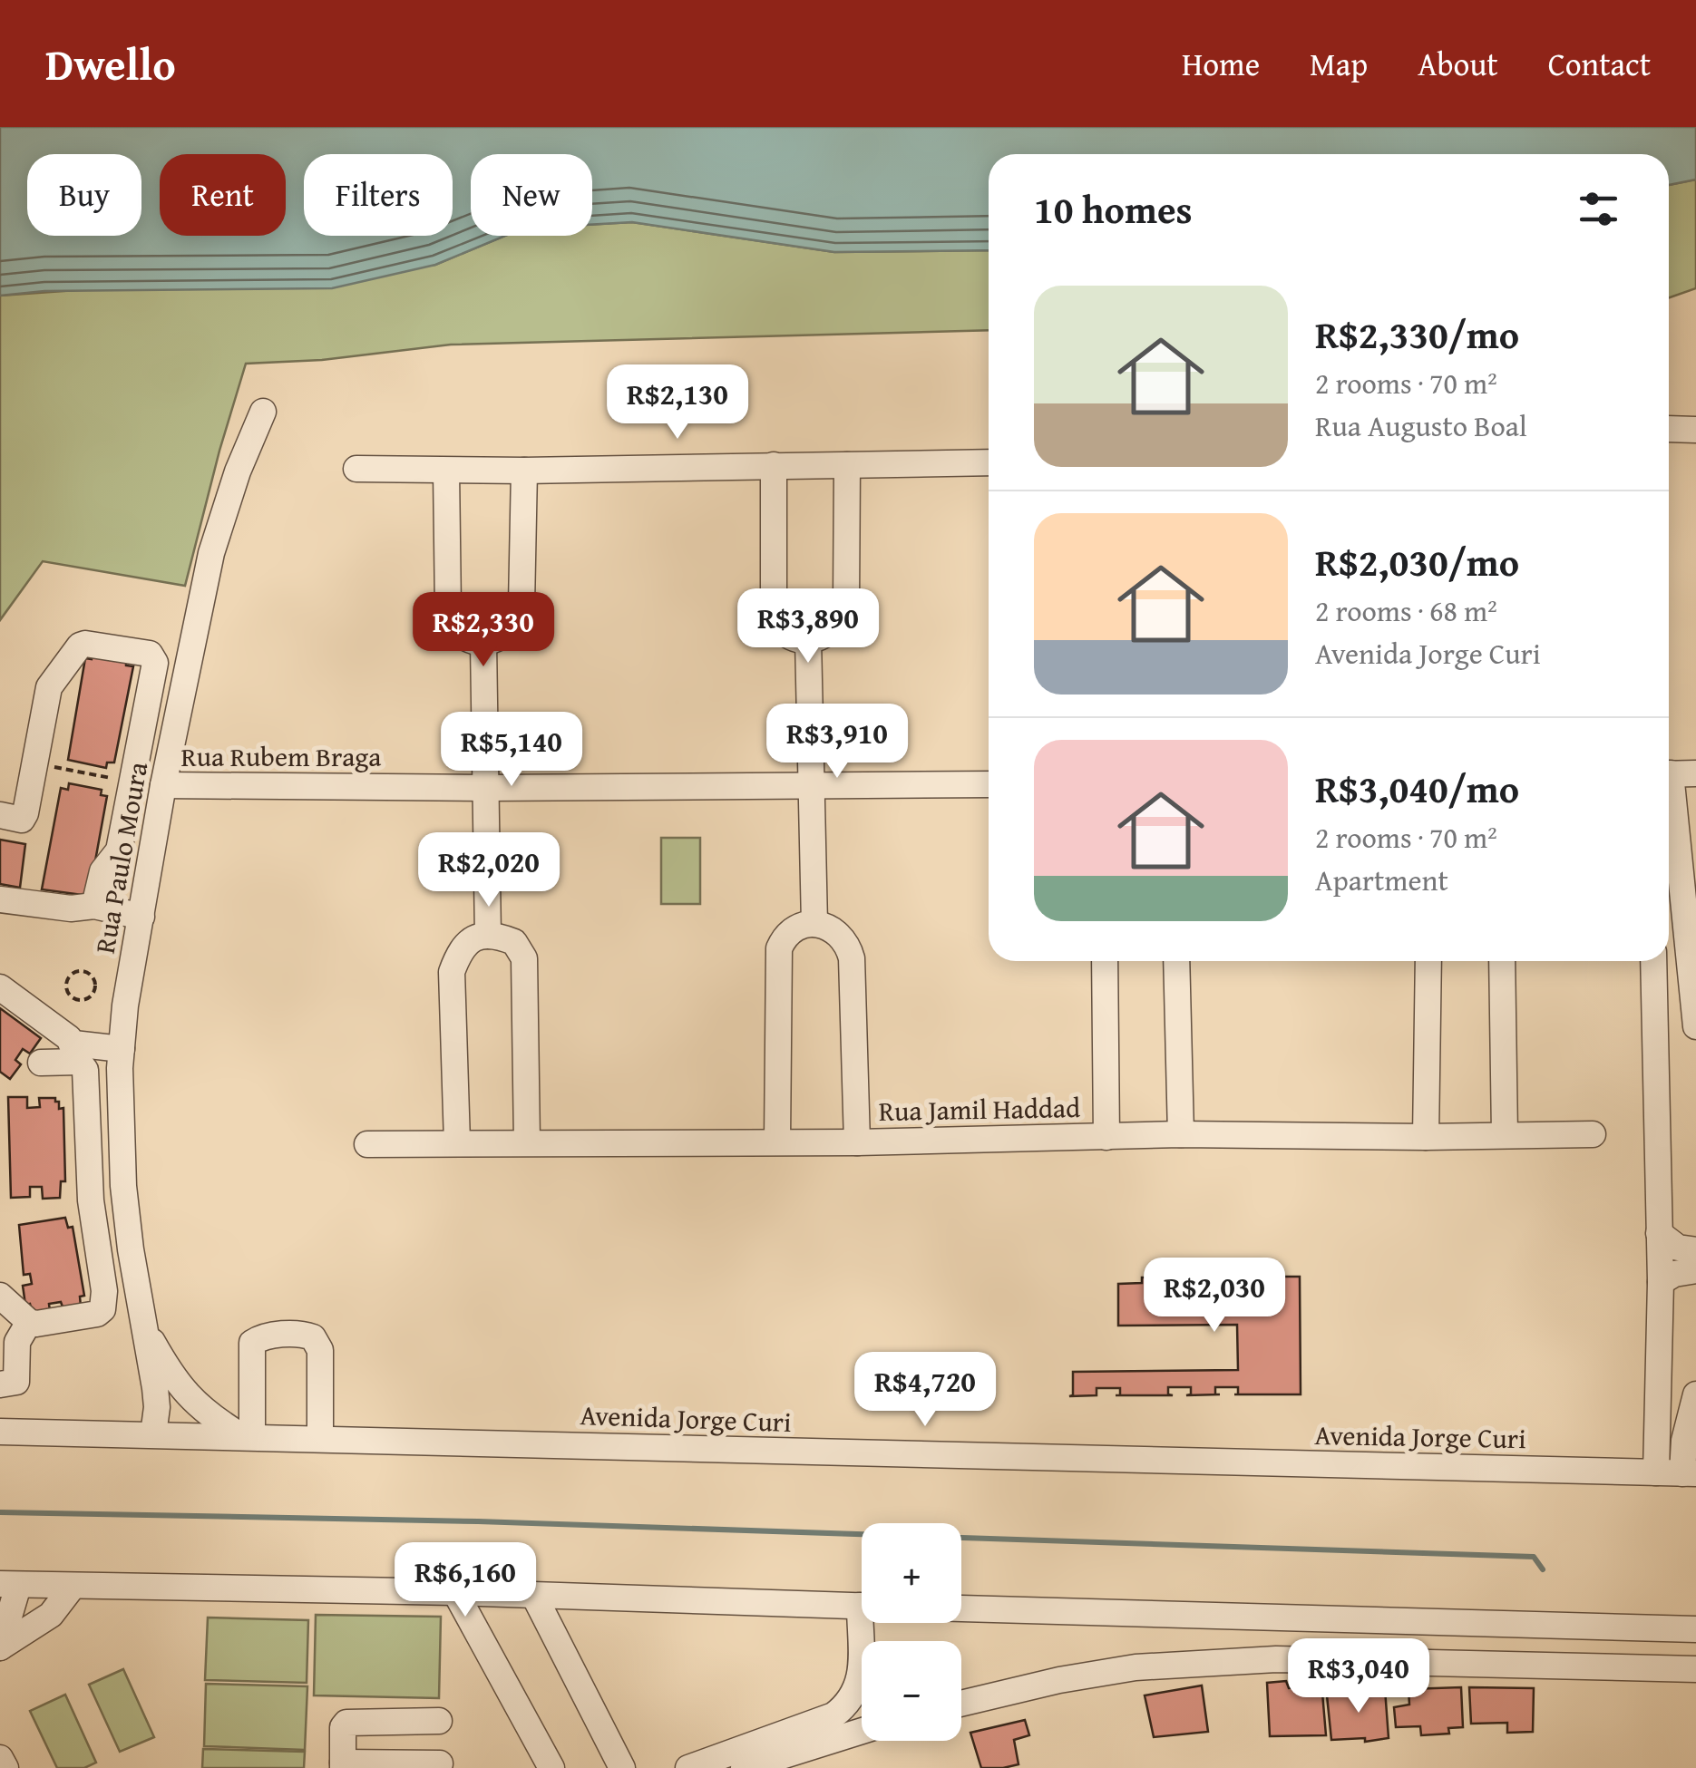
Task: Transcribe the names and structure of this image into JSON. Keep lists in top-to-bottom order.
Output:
{
  "streets": {
    "street": [
      "Rua Rubem Braga",
      "Rua Paulo Moura",
      "Rua Jamil Haddad",
      "Avenida Jorge Curi"
    ]
  },
  "crossings": [
    ["Rua Rubem Braga", "Rua Paulo Moura"],
    ["Rua Paulo Moura", "Avenida Jorge Curi"]
  ],
  "page": {
    "header": "Dwello",
    "nav": [
      "Home",
      "Map",
      "About",
      "Contact"
    ],
    "chip": [
      "Buy",
      "Rent",
      "Filters",
      "New"
    ],
    "heading": "10 homes",
    "list": [
      {
        "name": "R$2,330/mo",
        "note": "2 rooms · 70 m² · Rua Augusto Boal"
      },
      {
        "name": "R$2,030/mo",
        "note": "2 rooms · 68 m² · Avenida Jorge Curi"
      },
      {
        "name": "R$3,040/mo",
        "note": "2 rooms · 70 m² · Apartment"
      }
    ],
    "price": [
      "R$2,130",
      "R$3,890",
      "R$2,330",
      "R$3,910",
      "R$5,140",
      "R$2,020",
      "R$2,030",
      "R$4,720",
      "R$6,160",
      "R$3,040"
    ],
    "map_buttons": ["+", "−"]
  }
}
